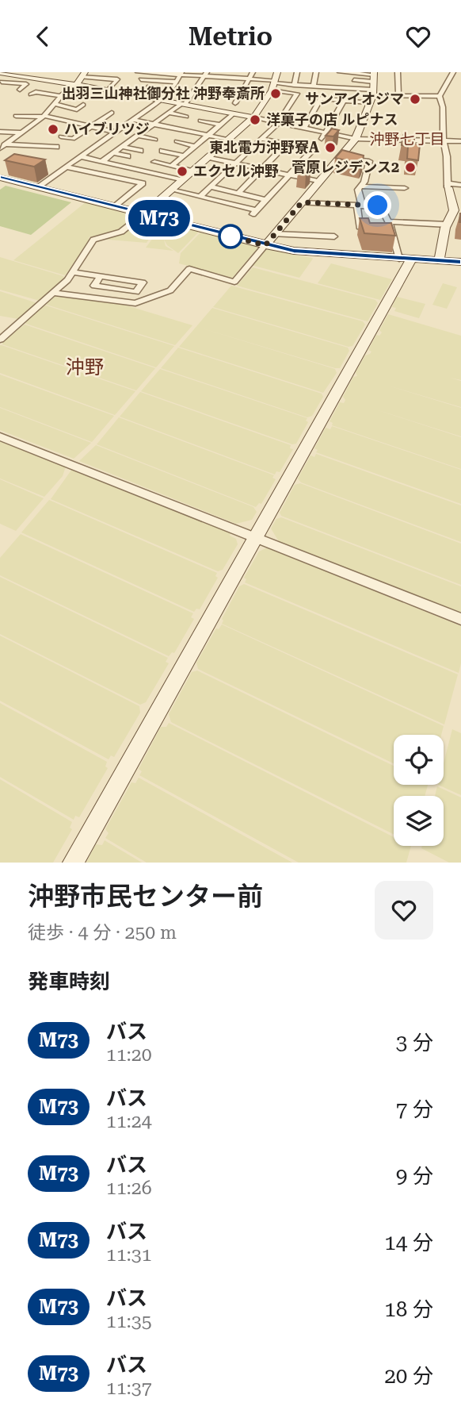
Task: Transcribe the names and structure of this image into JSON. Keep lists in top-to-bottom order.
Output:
{
  "districts": ["沖野七丁目", "沖野"],
  "places": [
    "出羽三山神社御分社 沖野奉斎所",
    "サンアイオジマ",
    "洋菓子の店 ルピナス",
    "ハイブリツジ",
    "東北電力沖野寮A",
    "菅原レジデンス2",
    "エクセル沖野"
  ],
  "lines": ["bus line M73"],
  "page": {
    "header": "Metrio",
    "on_map": "M73",
    "heading": [
      ["沖野市民センター前", "徒歩 · 4 分 · 250 m"],
      "発車時刻"
    ],
    "list": [
      {
        "mark": "M73",
        "name": "バス",
        "note": "11:20",
        "value": "3 分"
      },
      {
        "mark": "M73",
        "name": "バス",
        "note": "11:24",
        "value": "7 分"
      },
      {
        "mark": "M73",
        "name": "バス",
        "note": "11:26",
        "value": "9 分"
      },
      {
        "mark": "M73",
        "name": "バス",
        "note": "11:31",
        "value": "14 分"
      },
      {
        "mark": "M73",
        "name": "バス",
        "note": "11:35",
        "value": "18 分"
      },
      {
        "mark": "M73",
        "name": "バス",
        "note": "11:37",
        "value": "20 分"
      }
    ]
  }
}
